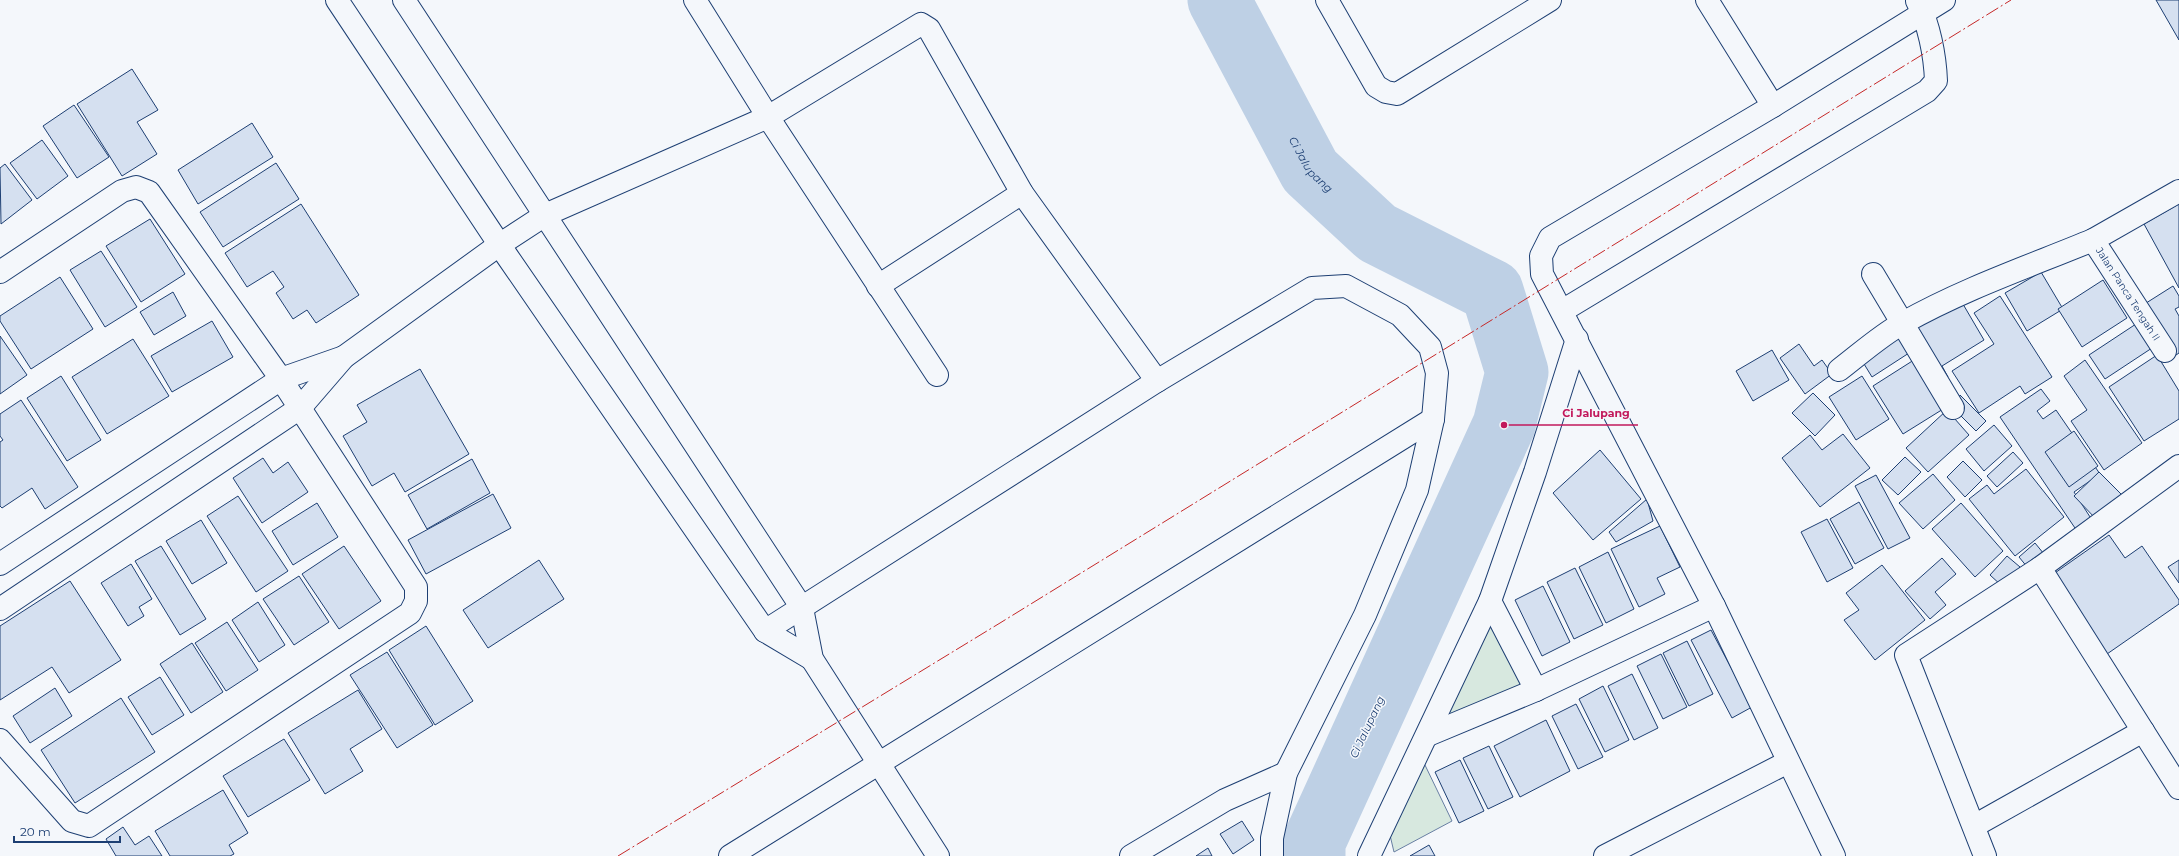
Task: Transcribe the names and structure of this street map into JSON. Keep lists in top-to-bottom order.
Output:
{
  "streets": {
    "street": ["Jalan Panca Tengah II"]
  },
  "water": ["Ci Jalupang"],
  "places": ["Ci Jalupang"],
  "scale_bar": "20 m"
}
